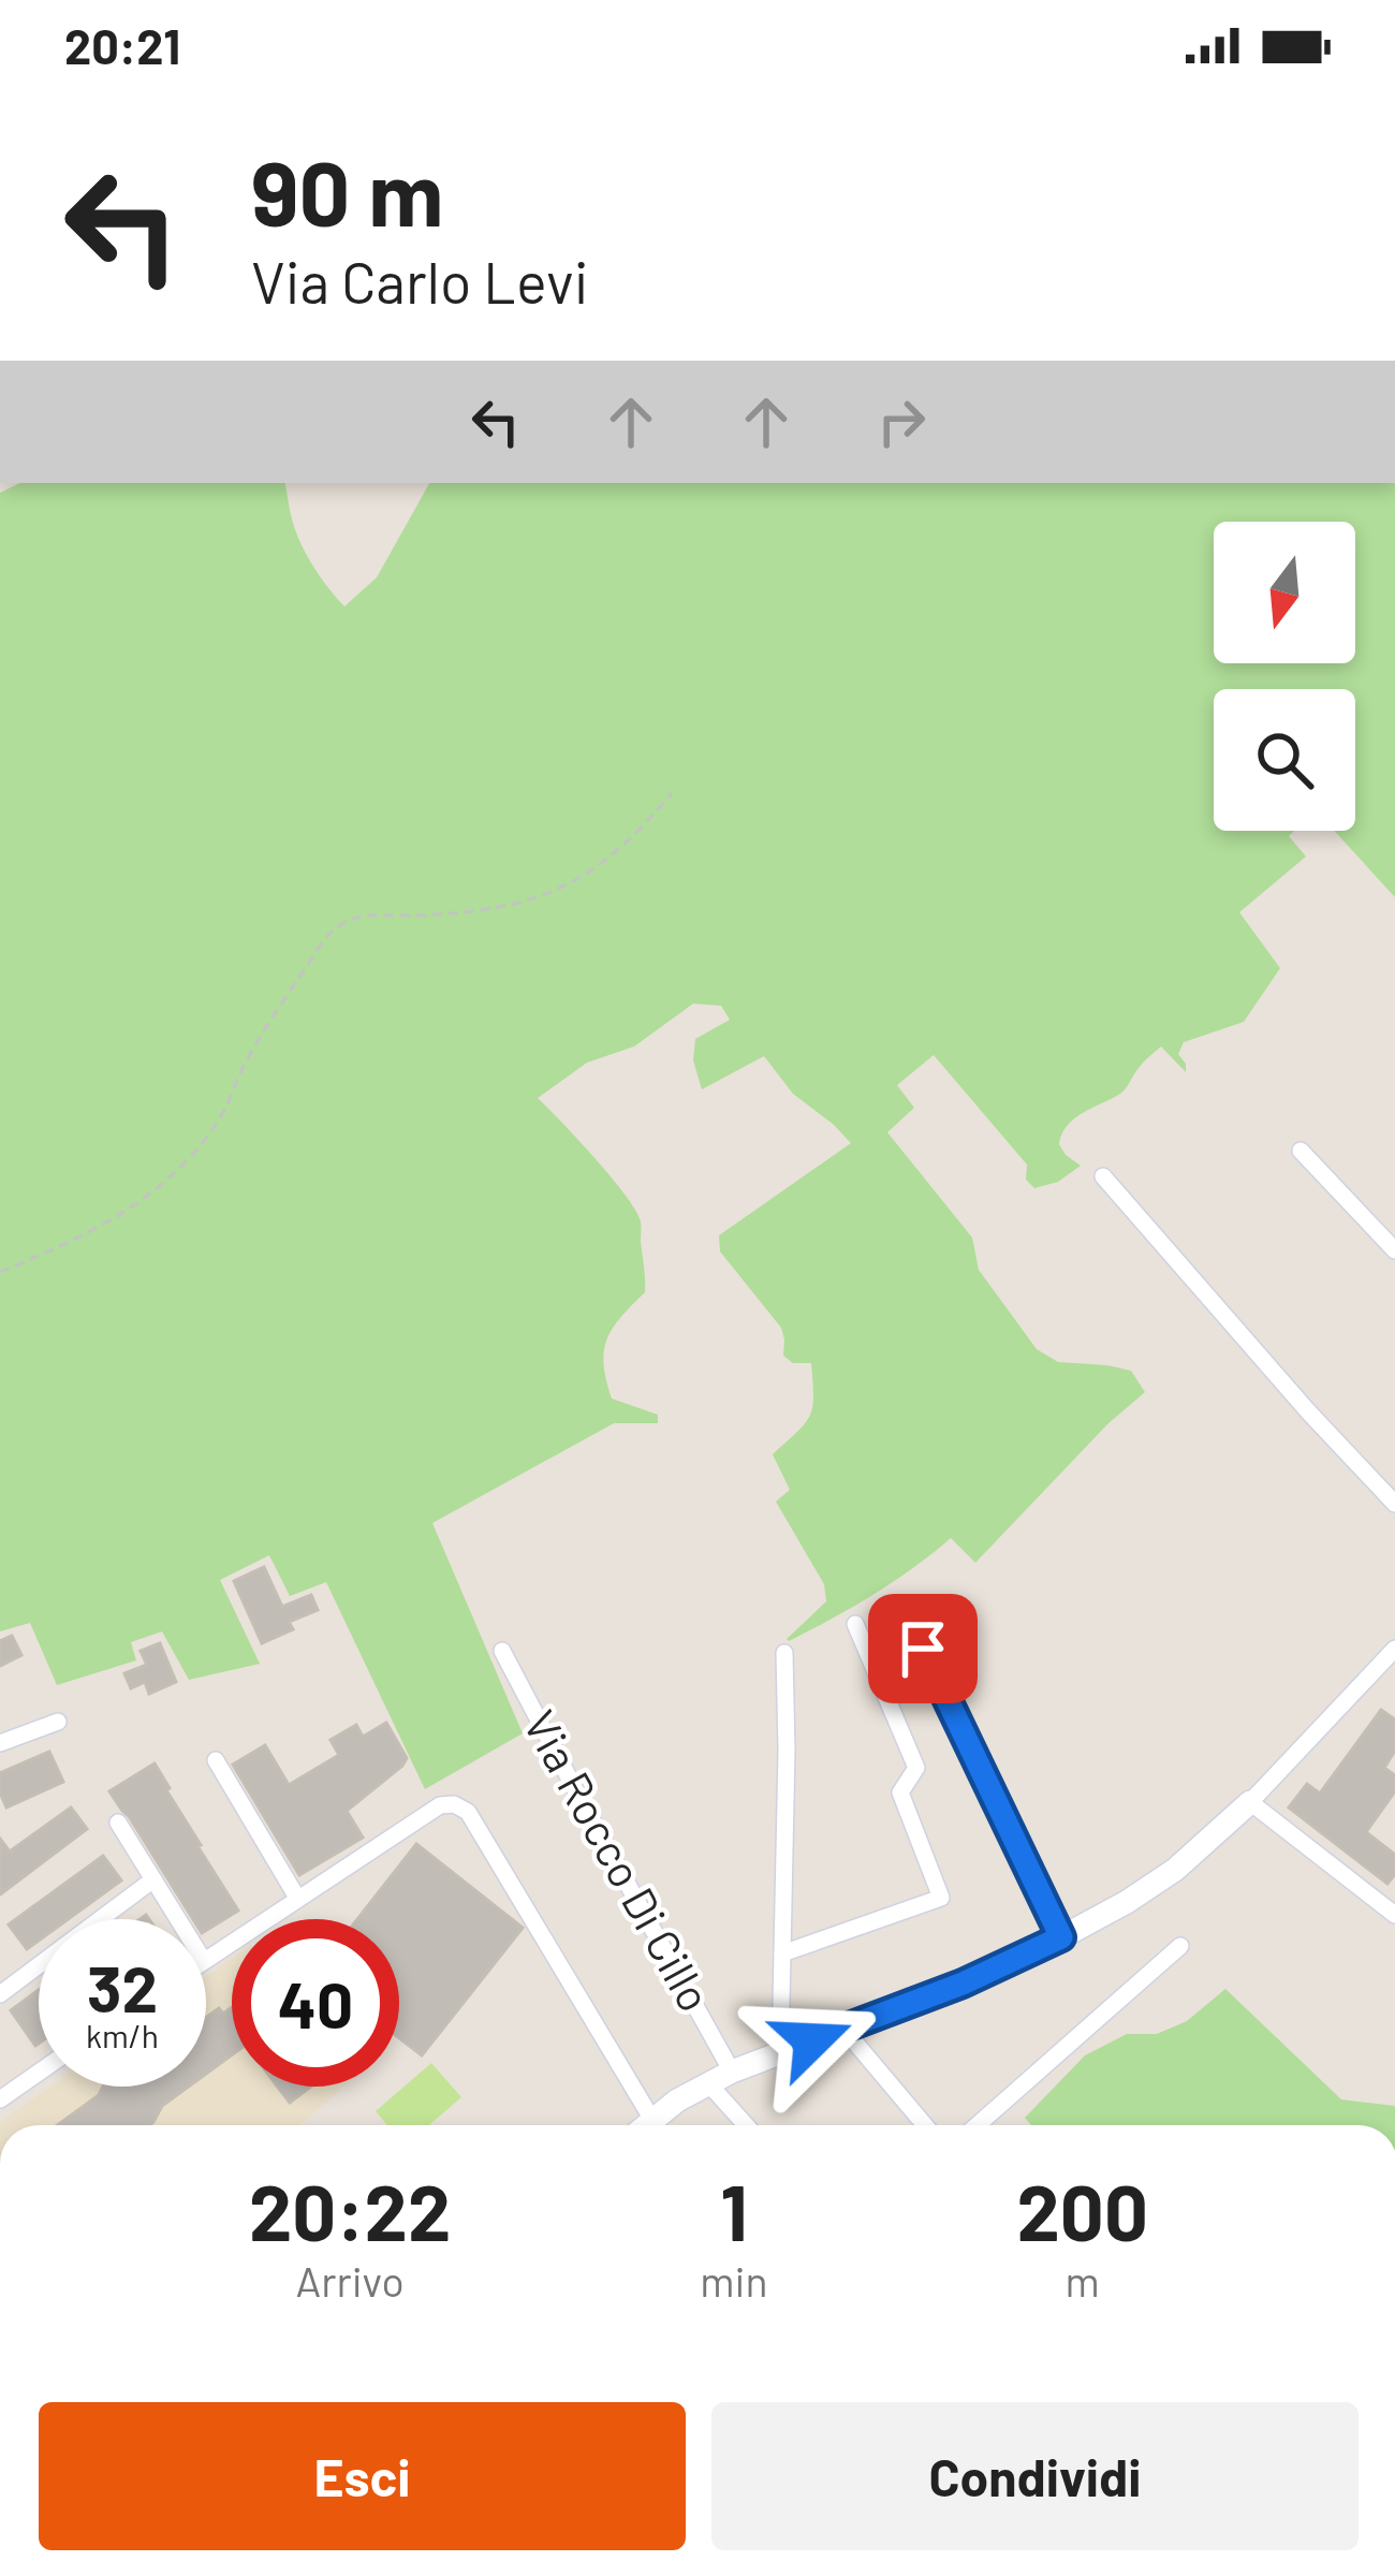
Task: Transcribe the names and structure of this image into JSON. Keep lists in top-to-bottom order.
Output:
{
  "streets": {
    "street": ["Via Rocco Di Cillo"]
  },
  "north": "bottom",
  "page": {
    "status": "20:21",
    "turn": ["90 m", "Via Carlo Levi"],
    "speed": "32 km/h",
    "limit": "40",
    "eta": [
      "20:22",
      "Arrivo",
      "1",
      "min",
      "200",
      "m"
    ],
    "buttons": ["Esci", "Condividi"]
  }
}
